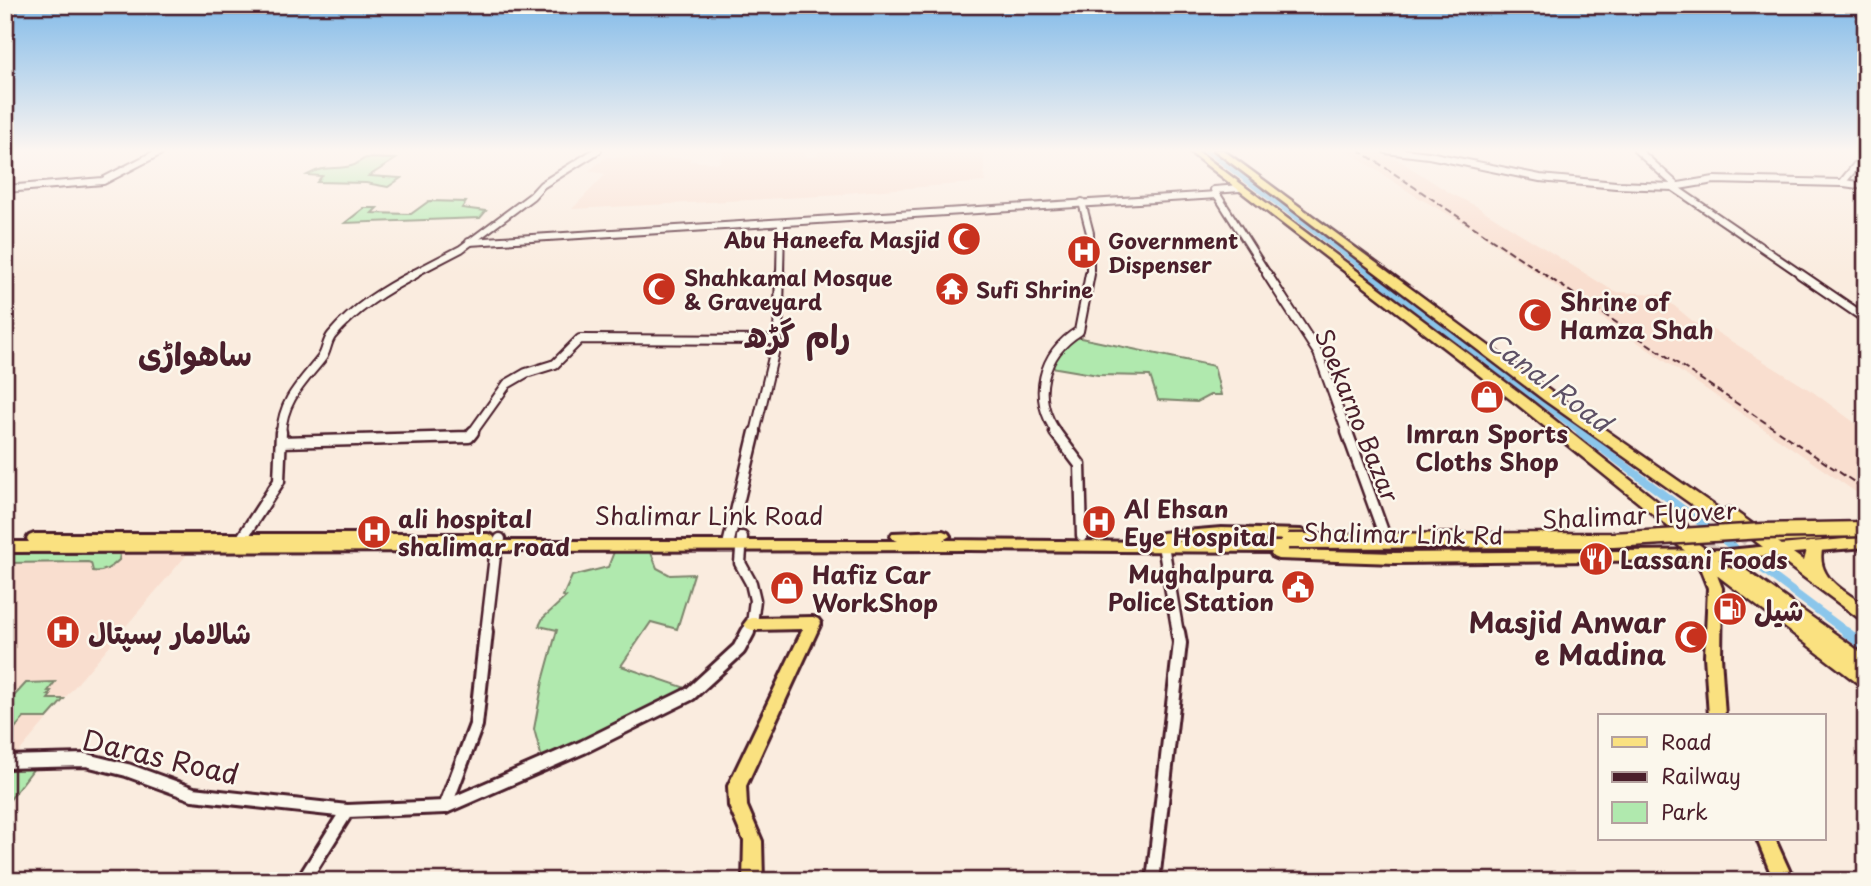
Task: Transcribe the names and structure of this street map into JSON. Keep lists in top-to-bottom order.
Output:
{
  "streets": {
    "main road": ["Shalimar Flyover", "Shalimar Link Road", "Shalimar Link Rd"],
    "street": ["Soekarno Bazar", "Daras Road"]
  },
  "crossings": [
    ["Soekarno Bazar", "Shalimar Link Rd"],
    ["Shalimar Flyover", "Shalimar Link Rd"],
    ["Shalimar Link Road", "Shalimar Link Rd"]
  ],
  "districts": ["رام گڑھ", "ساھواڑی"],
  "water": ["Canal Road"],
  "places": {
    "mosque": [
      "Abu Haneefa Masjid",
      "Shahkamal Mosque & Graveyard",
      "Shrine of Hamza Shah",
      "Masjid Anwar e Madina"
    ],
    "hospital": [
      "Government Dispenser",
      "Al Ehsan Eye Hospital",
      "ali hospital shalimar road",
      "شالامار ہسپتال"
    ],
    "temple": ["Sufi Shrine"],
    "shop": ["Imran Sports Cloths Shop", "Hafiz Car WorkShop"],
    "restaurant": ["Lassani Foods"],
    "public building": ["Mughalpura Police Station"],
    "fuel station": ["شیل"]
  },
  "legend": ["Road", "Railway", "Park"]
}
